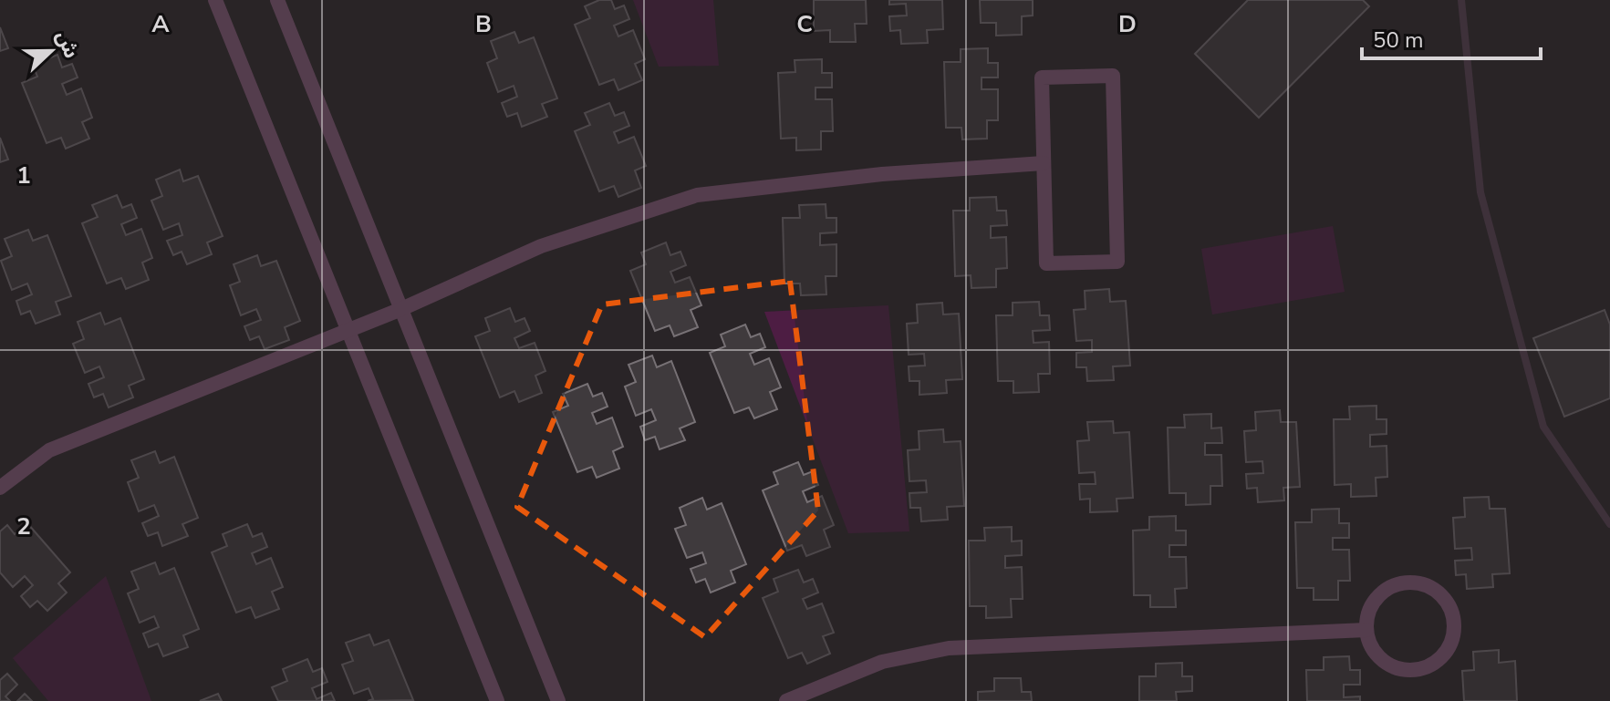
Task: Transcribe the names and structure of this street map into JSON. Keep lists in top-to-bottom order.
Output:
{
  "scale_bar": "50 m",
  "north": "right",
  "grid": {
    "columns": [
      "A",
      "B",
      "C",
      "D"
    ],
    "rows": ["1", "2"]
  }
}
